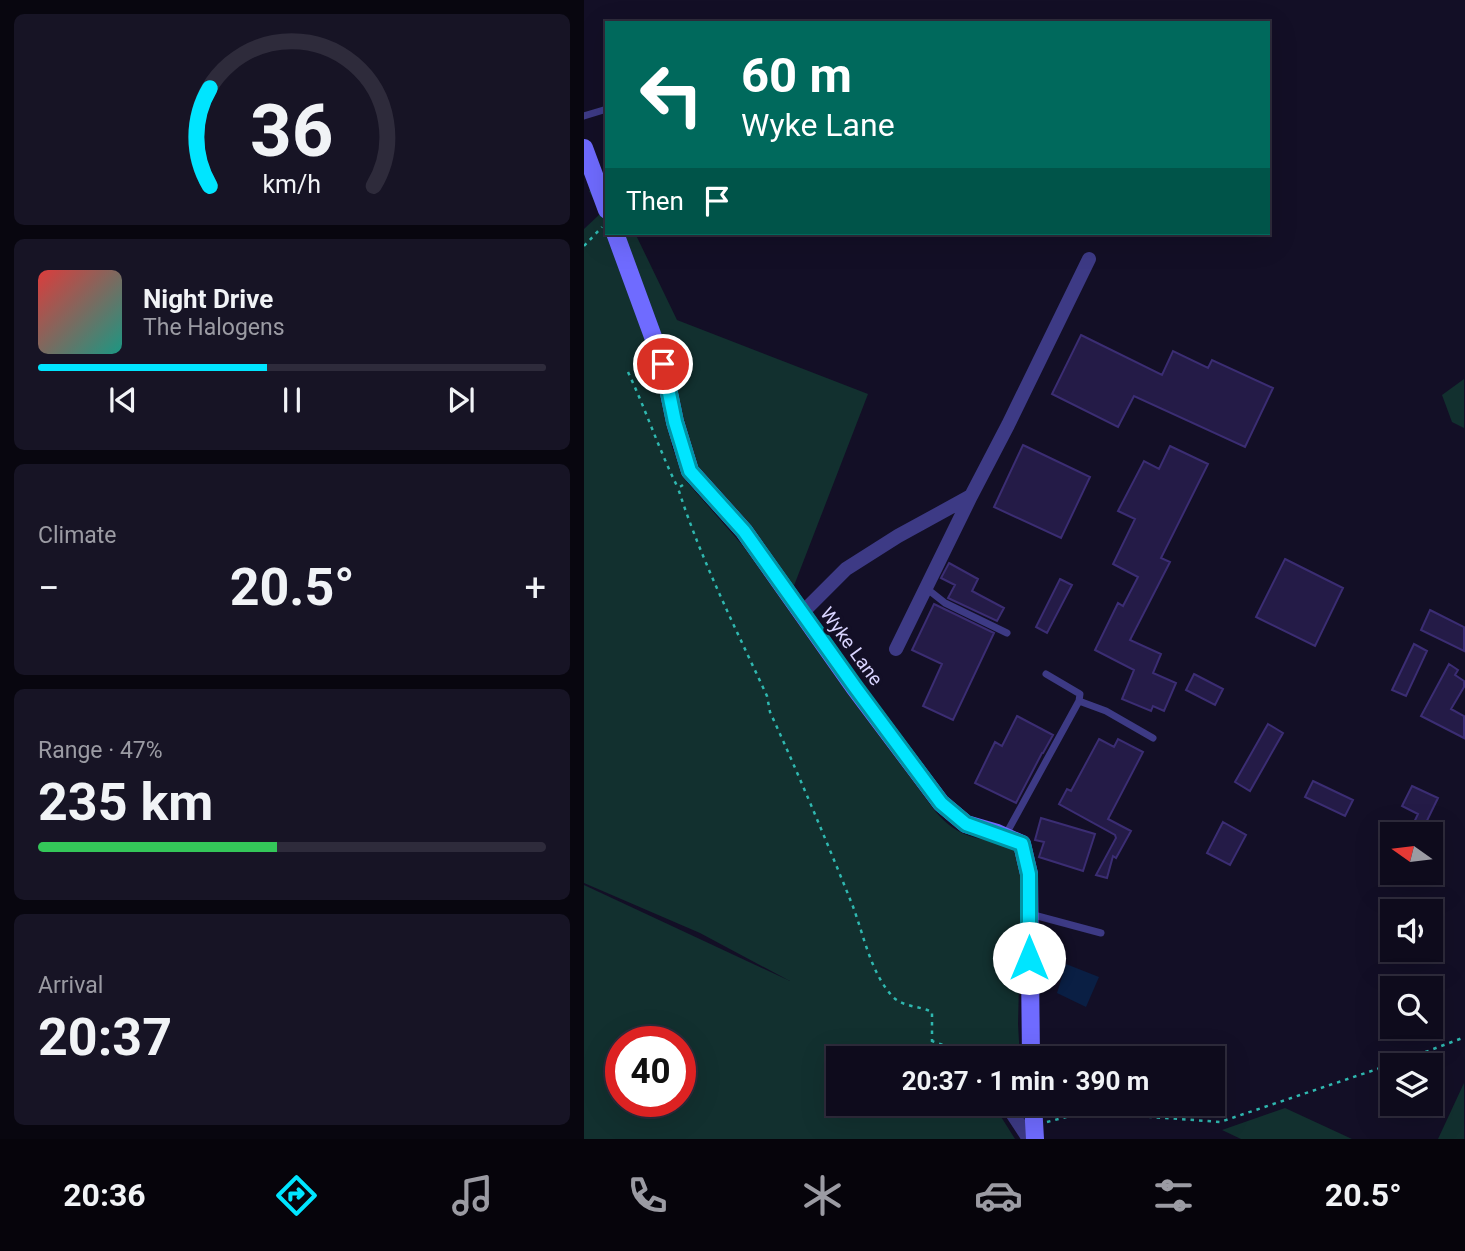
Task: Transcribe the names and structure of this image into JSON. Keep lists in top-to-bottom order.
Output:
{
  "streets": {
    "street": ["Wyke Lane"]
  },
  "north": "left",
  "page": {
    "turn": ["60 m", "Wyke Lane"],
    "then": "Then",
    "song": ["Night Drive", "The Halogens"],
    "tile": [
      "Climate",
      ["Range · 47%", "235 km"],
      ["Arrival", "20:37"]
    ],
    "heat": ["−", "20.5°", "+"],
    "limit": "40",
    "trip": "20:37 · 1 min · 390 m",
    "tabs": ["20:36", "20.5°"],
    "gauge": ["36", "km/h"]
  }
}
